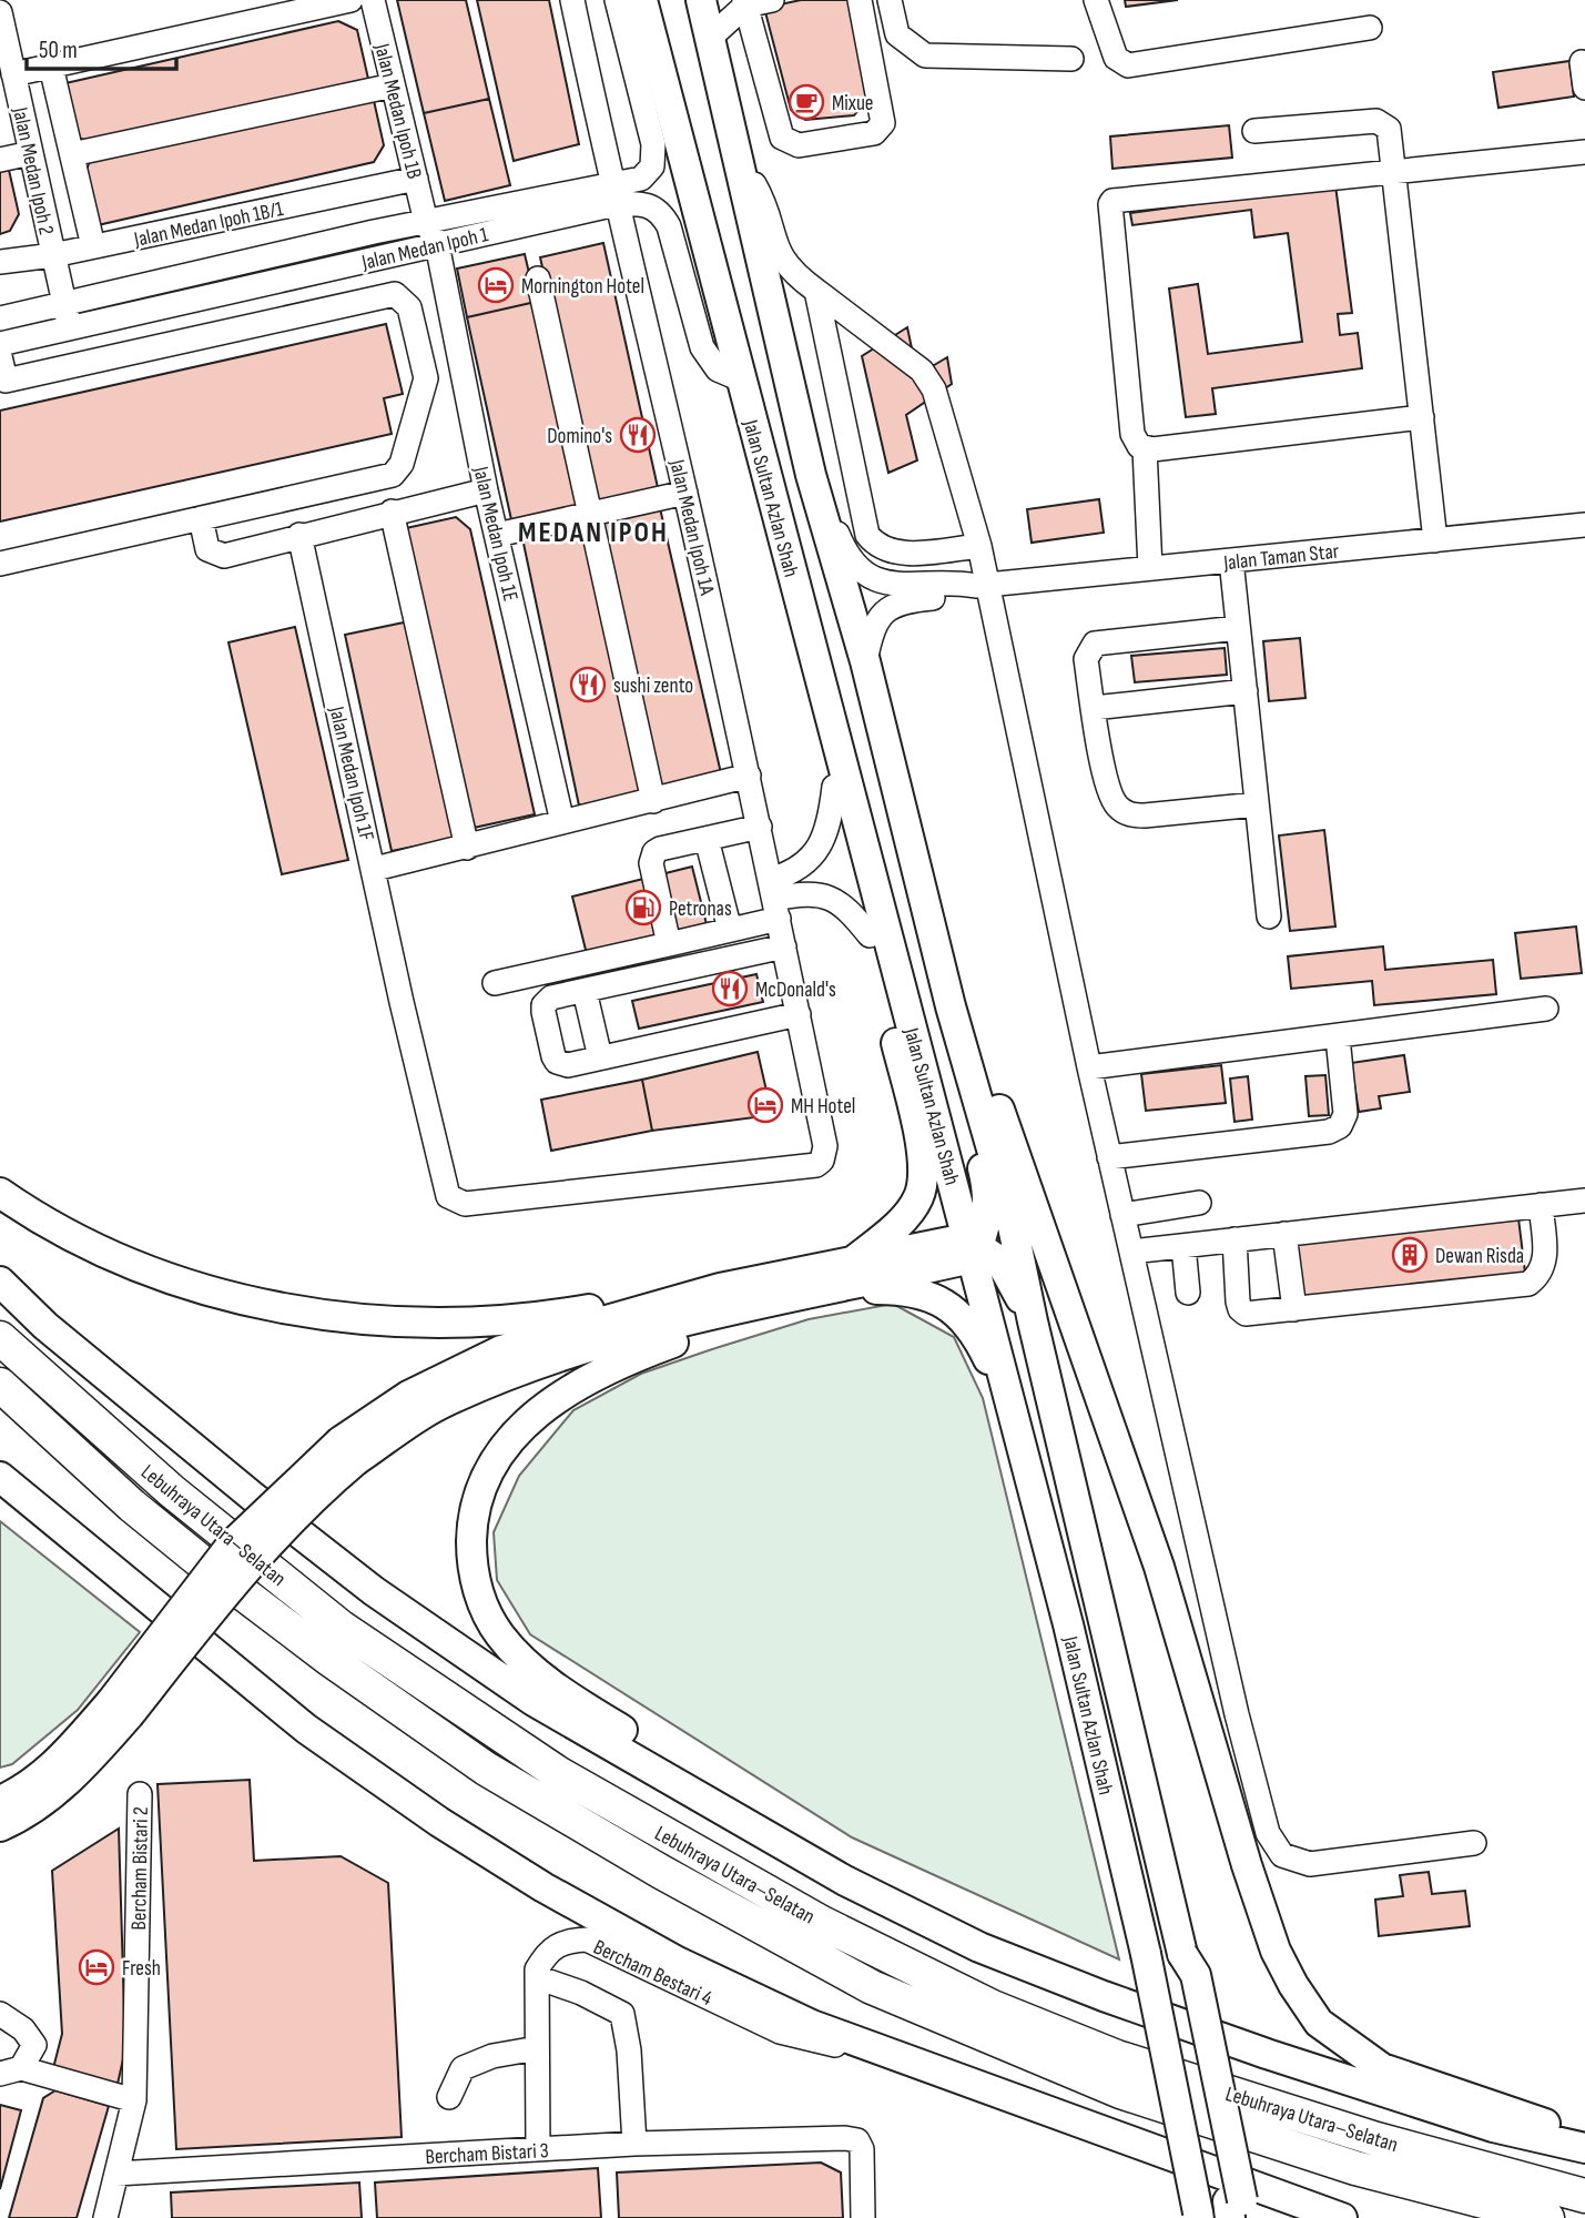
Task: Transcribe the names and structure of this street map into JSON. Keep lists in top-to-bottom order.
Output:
{
  "streets": {
    "highway": ["Lebuhraya Utara–Selatan"],
    "main road": ["Jalan Sultan Azlan Shah"],
    "street": [
      "Jalan Medan Ipoh 1B",
      "Jalan Medan Ipoh 2",
      "Jalan Medan Ipoh 1B/1",
      "Jalan Medan Ipoh 1",
      "Jalan Medan Ipoh 1A",
      "Jalan Medan Ipoh 1E",
      "Jalan Taman Star",
      "Jalan Medan Ipoh 1F",
      "Bercham Bistari 2",
      "Bercham Bestari 4",
      "Bercham Bistari 3"
    ]
  },
  "crossings": [
    ["Jalan Medan Ipoh 1B", "Jalan Medan Ipoh 1B/1"],
    ["Jalan Medan Ipoh 1B", "Jalan Medan Ipoh 1"],
    ["Jalan Medan Ipoh 2", "Jalan Medan Ipoh 1B/1"],
    ["Jalan Medan Ipoh 2", "Jalan Medan Ipoh 1"],
    ["Jalan Medan Ipoh 1", "Jalan Sultan Azlan Shah"],
    ["Jalan Medan Ipoh 1", "Jalan Medan Ipoh 1A"],
    ["Jalan Medan Ipoh 1", "Jalan Medan Ipoh 1E"],
    ["Jalan Sultan Azlan Shah", "Jalan Taman Star"],
    ["Jalan Medan Ipoh 1A", "Jalan Medan Ipoh 1F"],
    ["Jalan Medan Ipoh 1E", "Jalan Medan Ipoh 1F"],
    ["Bercham Bistari 2", "Bercham Bistari 3"]
  ],
  "districts": ["MEDAN IPOH"],
  "places": {
    "cafe": ["Mixue"],
    "hotel": ["Mornington Hotel", "MH Hotel", "Fresh"],
    "restaurant": ["Domino's", "sushi zento", "McDonald's"],
    "fuel station": ["Petronas"],
    "building": ["Dewan Risda"]
  },
  "scale_bar": "50 m"
}
